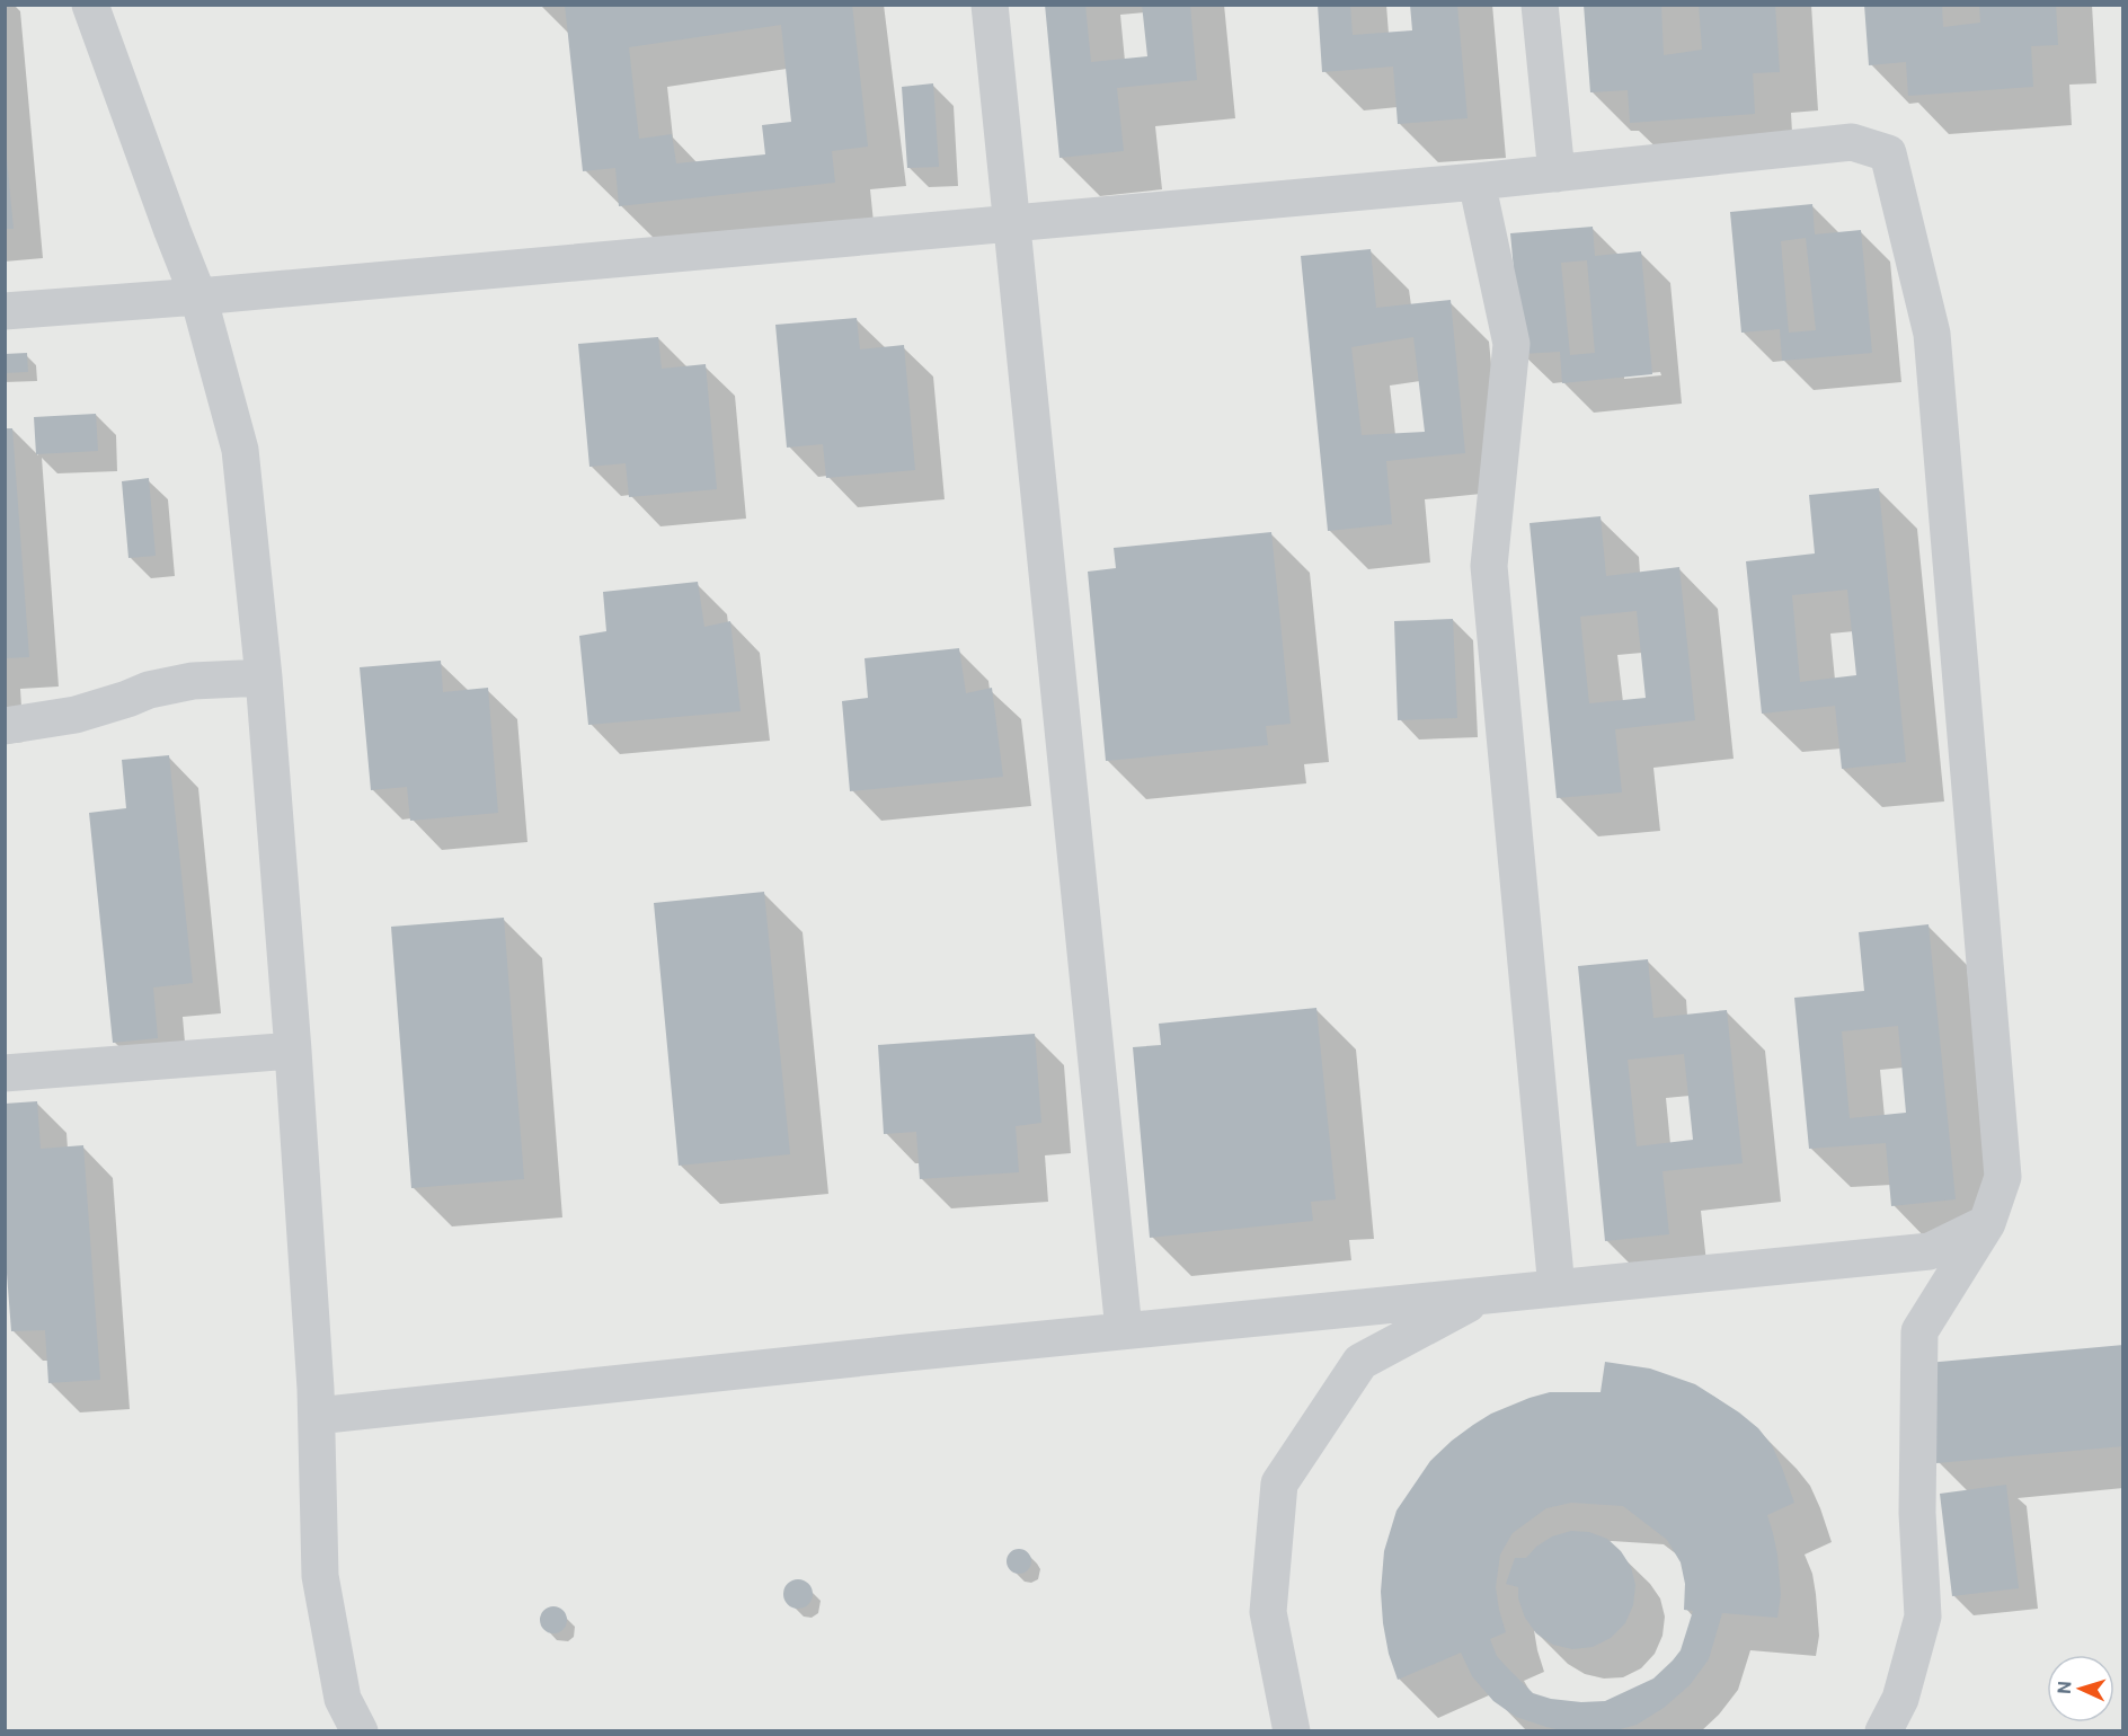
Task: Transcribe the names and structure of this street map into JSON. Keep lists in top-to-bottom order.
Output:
{
  "north": "left"
}
